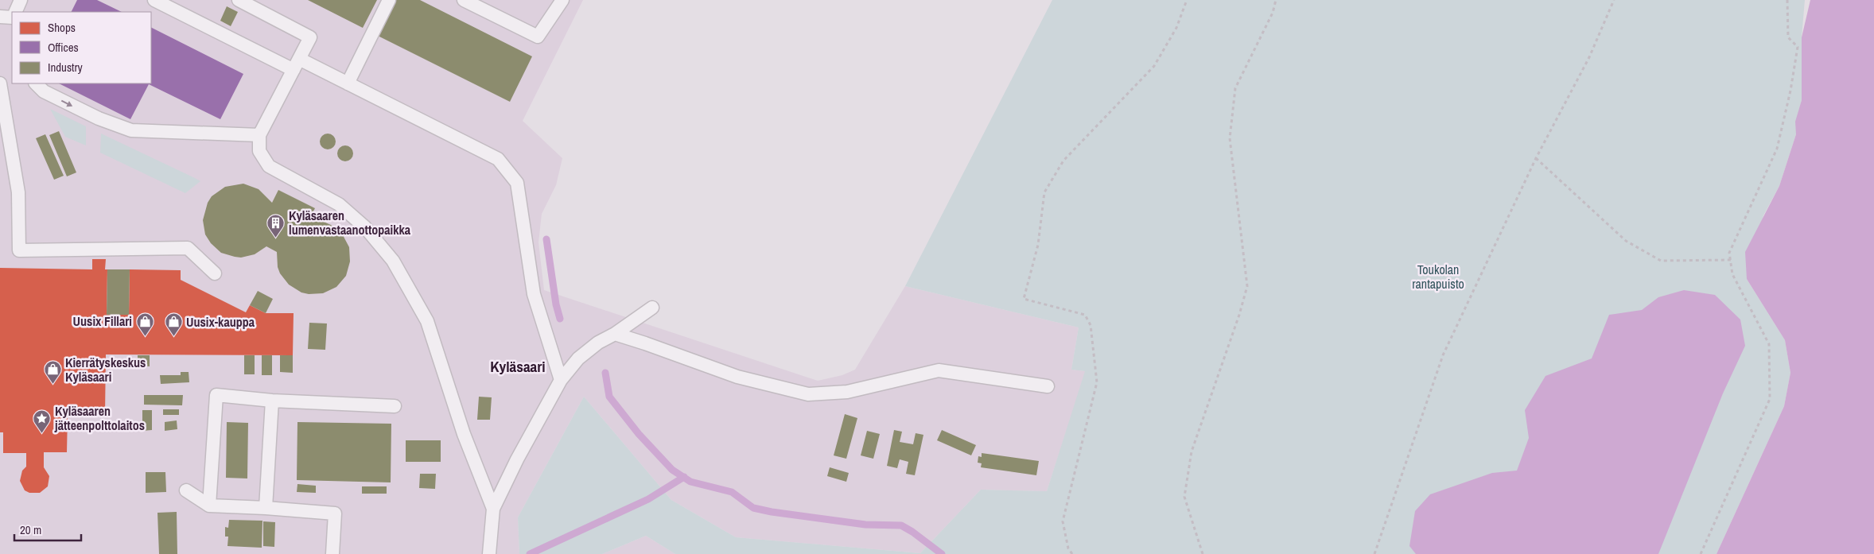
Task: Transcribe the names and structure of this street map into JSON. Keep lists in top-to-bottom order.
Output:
{
  "districts": ["Kyläsaari"],
  "parks": ["Toukolan rantapuisto"],
  "places": {
    "building": ["Kyläsaaren lumenvastaanottopaikka"],
    "shop": ["Uusix Fillari", "Uusix-kauppa", "Kierrätyskeskus Kyläsaari"],
    "place": ["Kyläsaaren jätteenpolttolaitos"]
  },
  "legend": ["Shops", "Offices", "Industry"],
  "scale_bar": "20 m"
}
